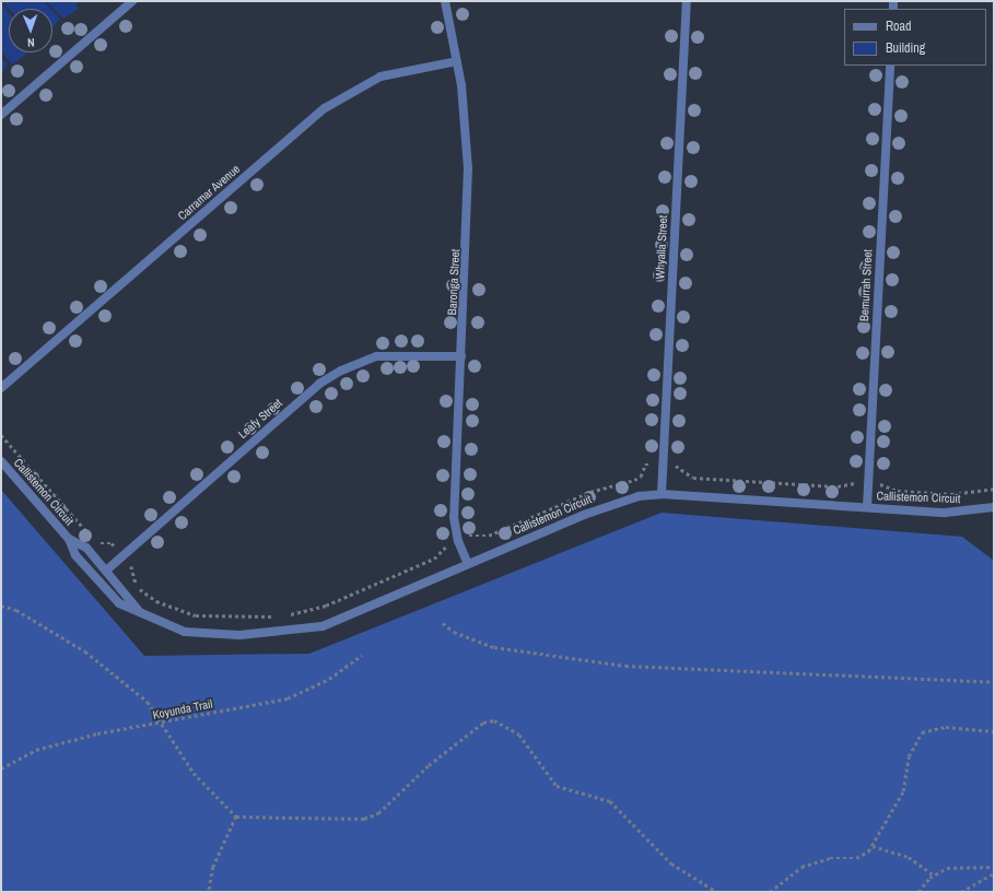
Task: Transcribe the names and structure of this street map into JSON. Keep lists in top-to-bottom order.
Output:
{
  "streets": {
    "street": [
      "Carramar Avenue",
      "Whyalla Street",
      "Baronga Street",
      "Bemurrah Street",
      "Leafy Street",
      "Callistemon Circuit"
    ],
    "path": ["Koyunda Trail"]
  },
  "crossings": [
    ["Carramar Avenue", "Baronga Street"],
    ["Whyalla Street", "Callistemon Circuit"],
    ["Baronga Street", "Leafy Street"],
    ["Baronga Street", "Callistemon Circuit"],
    ["Bemurrah Street", "Callistemon Circuit"],
    ["Leafy Street", "Callistemon Circuit"]
  ],
  "legend": ["Road", "Building"],
  "north": "bottom"
}
